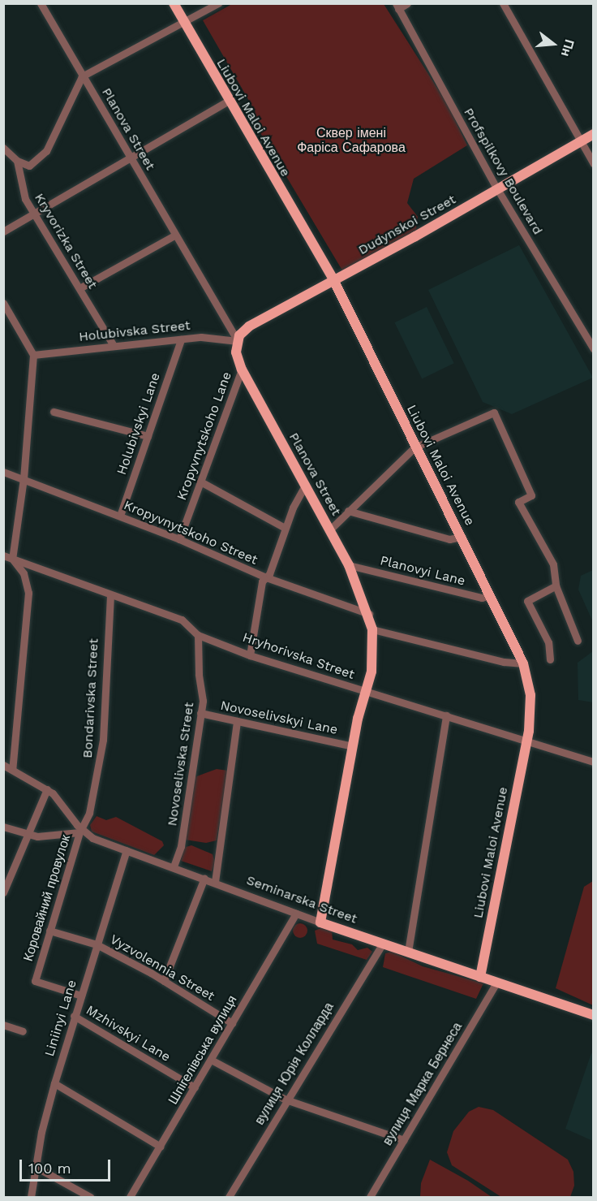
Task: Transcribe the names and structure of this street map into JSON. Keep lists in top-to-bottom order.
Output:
{
  "streets": {
    "main road": [
      "Liubovi Maloi Avenue",
      "Planova Street",
      "Dudynskoi Street",
      "Seminarska Street"
    ],
    "street": [
      "Profspilkovy Boulevard",
      "Kryvorizka Street",
      "Holubivska Street",
      "Holubivskyi Lane",
      "Kropyvnytskoho Lane",
      "Kropyvnytskoho Street",
      "Planovyi Lane",
      "Hryhorivska Street",
      "Bondarivska Street",
      "Novoselivskyi Lane",
      "Novoselivska Street",
      "Коровайний провулок",
      "Vyzvolennia Street",
      "Liniinyi Lane",
      "Mzhivskyi Lane",
      "Шпігелівська вулиця",
      "вулиця Юрія Колларда",
      "вулиця Марка Бернеса"
    ]
  },
  "crossings": [
    ["Liubovi Maloi Avenue", "Dudynskoi Street"],
    ["Liubovi Maloi Avenue", "Planovyi Lane"],
    ["Liubovi Maloi Avenue", "Hryhorivska Street"],
    ["Liubovi Maloi Avenue", "Seminarska Street"],
    ["Planova Street", "Dudynskoi Street"],
    ["Planova Street", "Holubivska Street"],
    ["Planova Street", "Kropyvnytskoho Lane"],
    ["Planova Street", "Kropyvnytskoho Street"],
    ["Planova Street", "Planovyi Lane"],
    ["Planova Street", "Hryhorivska Street"],
    ["Planova Street", "Novoselivskyi Lane"],
    ["Planova Street", "Seminarska Street"],
    ["Profspilkovy Boulevard", "Dudynskoi Street"],
    ["Dudynskoi Street", "Holubivska Street"],
    ["Kryvorizka Street", "Holubivska Street"],
    ["Holubivska Street", "Holubivskyi Lane"],
    ["Holubivskyi Lane", "Kropyvnytskoho Street"],
    ["Kropyvnytskoho Lane", "Kropyvnytskoho Street"],
    ["Hryhorivska Street", "Bondarivska Street"],
    ["Hryhorivska Street", "Novoselivska Street"],
    ["Bondarivska Street", "Коровайний провулок"],
    ["Bondarivska Street", "Seminarska Street"],
    ["Novoselivskyi Lane", "Novoselivska Street"],
    ["Novoselivska Street", "Seminarska Street"],
    ["Коровайний провулок", "Seminarska Street"],
    ["Коровайний провулок", "Vyzvolennia Street"],
    ["Коровайний провулок", "Liniinyi Lane"],
    ["Seminarska Street", "Liniinyi Lane"],
    ["Seminarska Street", "Шпігелівська вулиця"],
    ["Seminarska Street", "вулиця Юрія Колларда"],
    ["Seminarska Street", "вулиця Марка Бернеса"],
    ["Vyzvolennia Street", "Liniinyi Lane"],
    ["Vyzvolennia Street", "Шпігелівська вулиця"],
    ["Liniinyi Lane", "Mzhivskyi Lane"],
    ["Mzhivskyi Lane", "Шпігелівська вулиця"]
  ],
  "parks": ["Сквер імені Фаріса Сафарова"],
  "scale_bar": "100 m",
  "north": "right"
}
